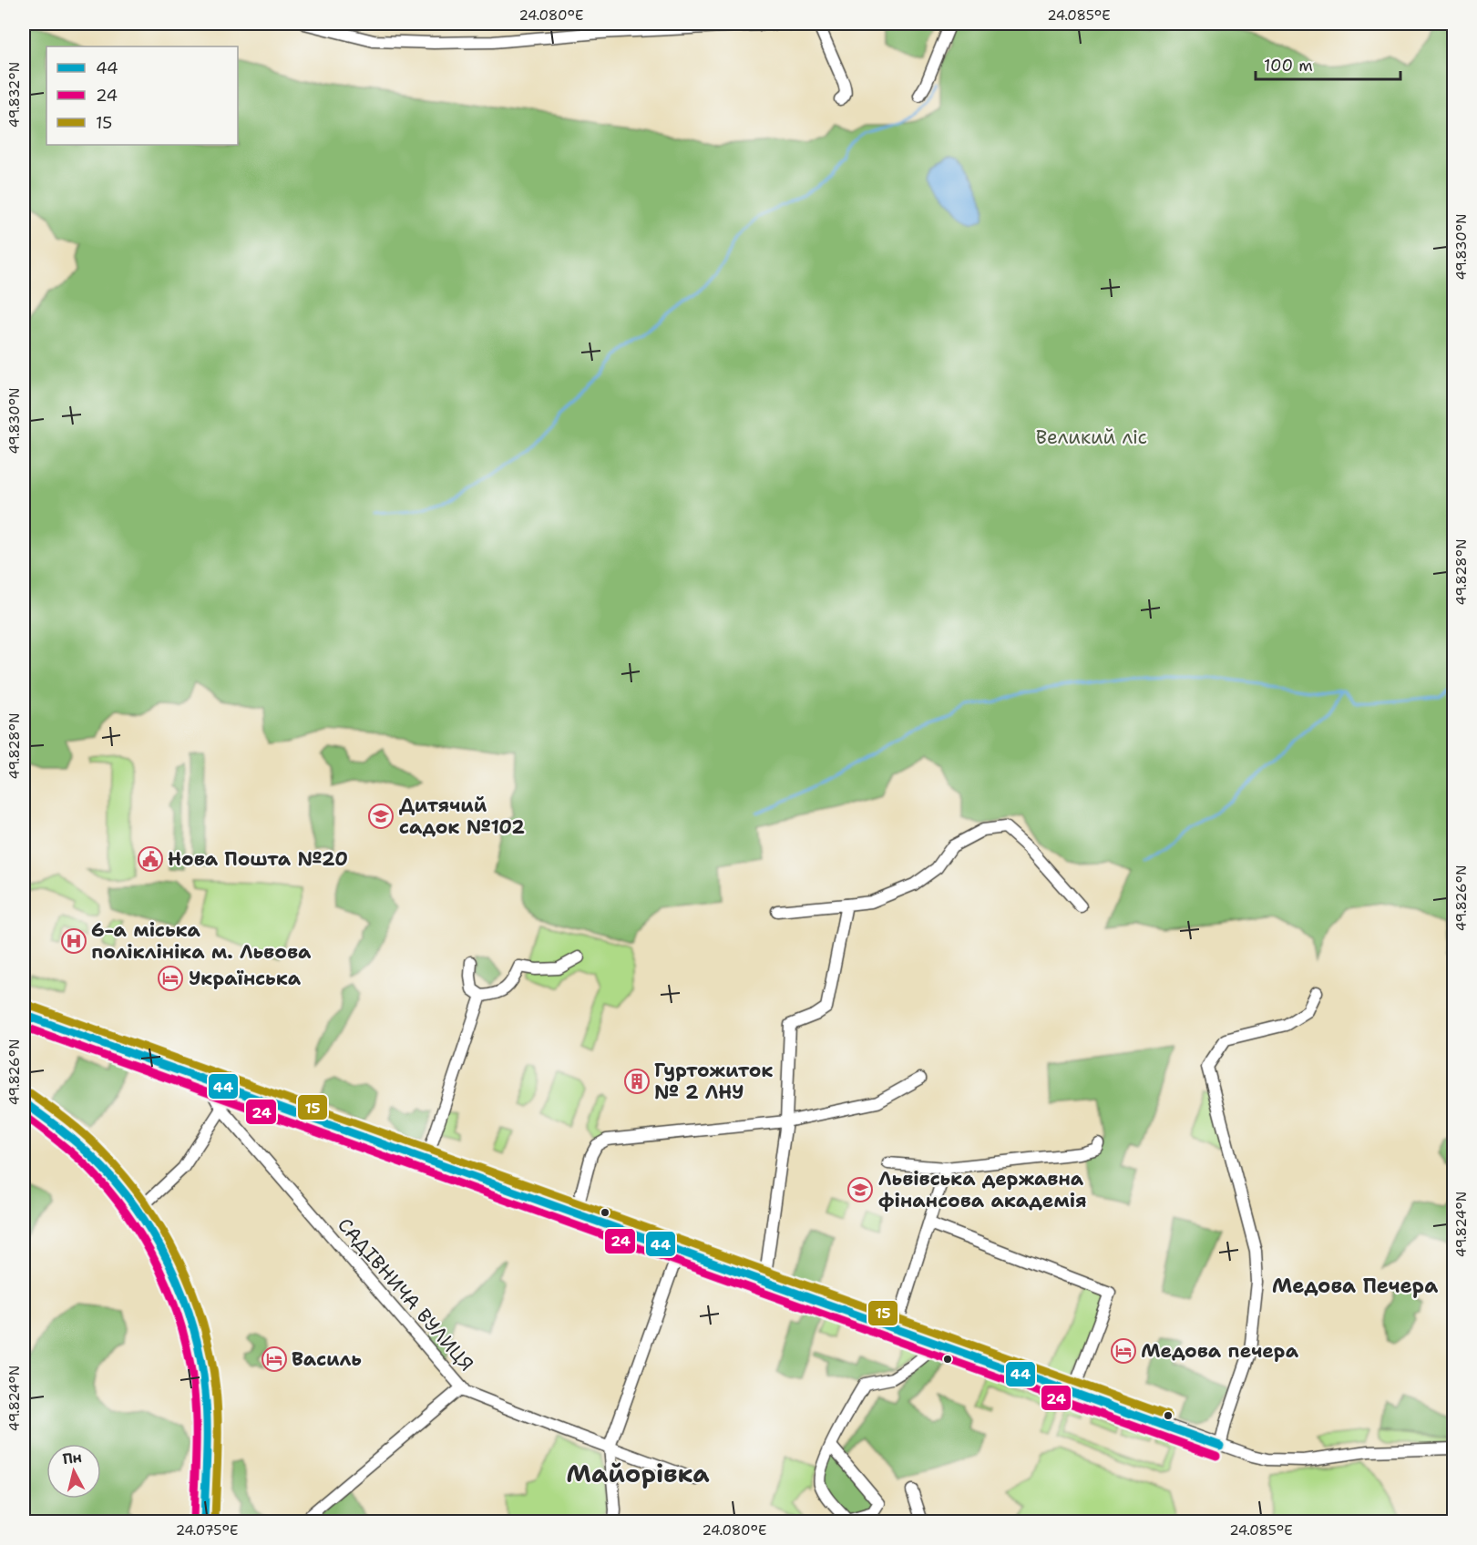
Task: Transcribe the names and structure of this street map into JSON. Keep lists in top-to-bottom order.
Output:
{
  "streets": {
    "street": ["САДІВНИЧА ВУЛИЦЯ"]
  },
  "districts": ["Медова Печера", "Майорівка"],
  "parks": ["Великий ліс"],
  "places": {
    "school or university": ["Дитячий садок №102", "Львівська державна фінансова академія"],
    "public building": ["Нова Пошта №20"],
    "hospital": ["6-а міська поліклініка м. Львова"],
    "hotel": ["Українська", "Медова печера", "Василь"],
    "building": ["Гуртожиток № 2 ЛНУ"]
  },
  "lines": ["transit line 15", "transit line 44", "transit line 24"],
  "legend": ["44", "24", "15"],
  "scale_bar": "100 m",
  "north": "top",
  "coordinates": [
    "24.080°E",
    "24.085°E",
    "49.832°N",
    "49.830°N",
    "49.828°N",
    "49.826°N",
    "49.824°N",
    "24.075°E"
  ]
}
